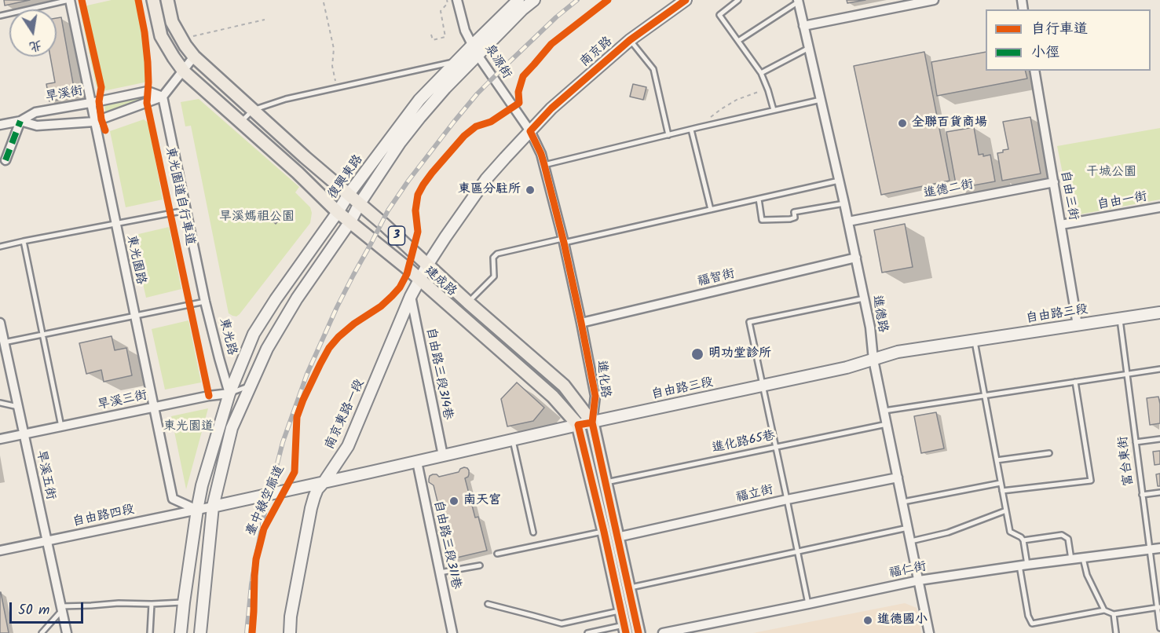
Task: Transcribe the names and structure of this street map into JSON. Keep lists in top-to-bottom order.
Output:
{
  "streets": {
    "main road": ["3", "建成路", "進化路"],
    "street": [
      "南京路",
      "泉源街",
      "旱溪街",
      "復興東路",
      "進德二街",
      "自由三街",
      "自由一街",
      "東光園路",
      "福智街",
      "進德路",
      "自由路三段",
      "東光路",
      "自由路三段314巷",
      "旱溪三街",
      "南京東路一段",
      "旱溪五街",
      "福立街",
      "自由路四段",
      "自由路三段311巷",
      "福仁街"
    ],
    "lane": ["進化路65巷", "富台東街"],
    "cycle path": ["東光園道自行車道", "臺中綠空廊道"]
  },
  "crossings": [
    ["南京路", "泉源街"],
    ["南京路", "建成路"],
    ["南京路", "自由路三段314巷"],
    ["南京路", "進化路"],
    ["南京路", "南京東路一段"],
    ["泉源街", "復興東路"],
    ["泉源街", "進化路"],
    ["旱溪街", "東光園路"],
    ["旱溪街", "東光路"],
    ["復興東路", "建成路"],
    ["復興東路", "東光路"],
    ["復興東路", "旱溪三街"],
    ["進德二街", "自由三街"],
    ["進德二街", "進德路"],
    ["自由三街", "自由一街"],
    ["自由三街", "自由路三段"],
    ["3", "建成路"],
    ["3", "自由路三段"],
    ["東光園路", "旱溪三街"],
    ["東光園路", "自由路四段"],
    ["福智街", "進德路"],
    ["福智街", "進化路"],
    ["建成路", "自由路三段"],
    ["建成路", "自由路三段314巷"],
    ["建成路", "進化路"],
    ["建成路", "南京東路一段"],
    ["進德路", "自由路三段"],
    ["進德路", "進化路65巷"],
    ["進德路", "福立街"],
    ["進德路", "福仁街"],
    ["自由路三段", "自由路三段314巷"],
    ["自由路三段", "進化路"],
    ["自由路三段", "南京東路一段"],
    ["自由路三段", "富台東街"],
    ["自由路三段", "自由路四段"],
    ["自由路三段", "自由路三段311巷"],
    ["東光路", "旱溪三街"],
    ["自由路三段314巷", "南京東路一段"],
    ["進化路", "進化路65巷"],
    ["進化路", "福立街"],
    ["旱溪三街", "旱溪五街"],
    ["富台東街", "福仁街"],
    ["旱溪五街", "自由路四段"]
  ],
  "parks": ["干城公園", "旱溪媽祖公園", "東光園道"],
  "places": [
    "全聯百貨商場",
    "東區分駐所",
    "明功堂診所",
    "南天宮",
    "進德國小"
  ],
  "legend": ["自行車道", "小徑"],
  "scale_bar": "50 m",
  "north": "bottom"
}
